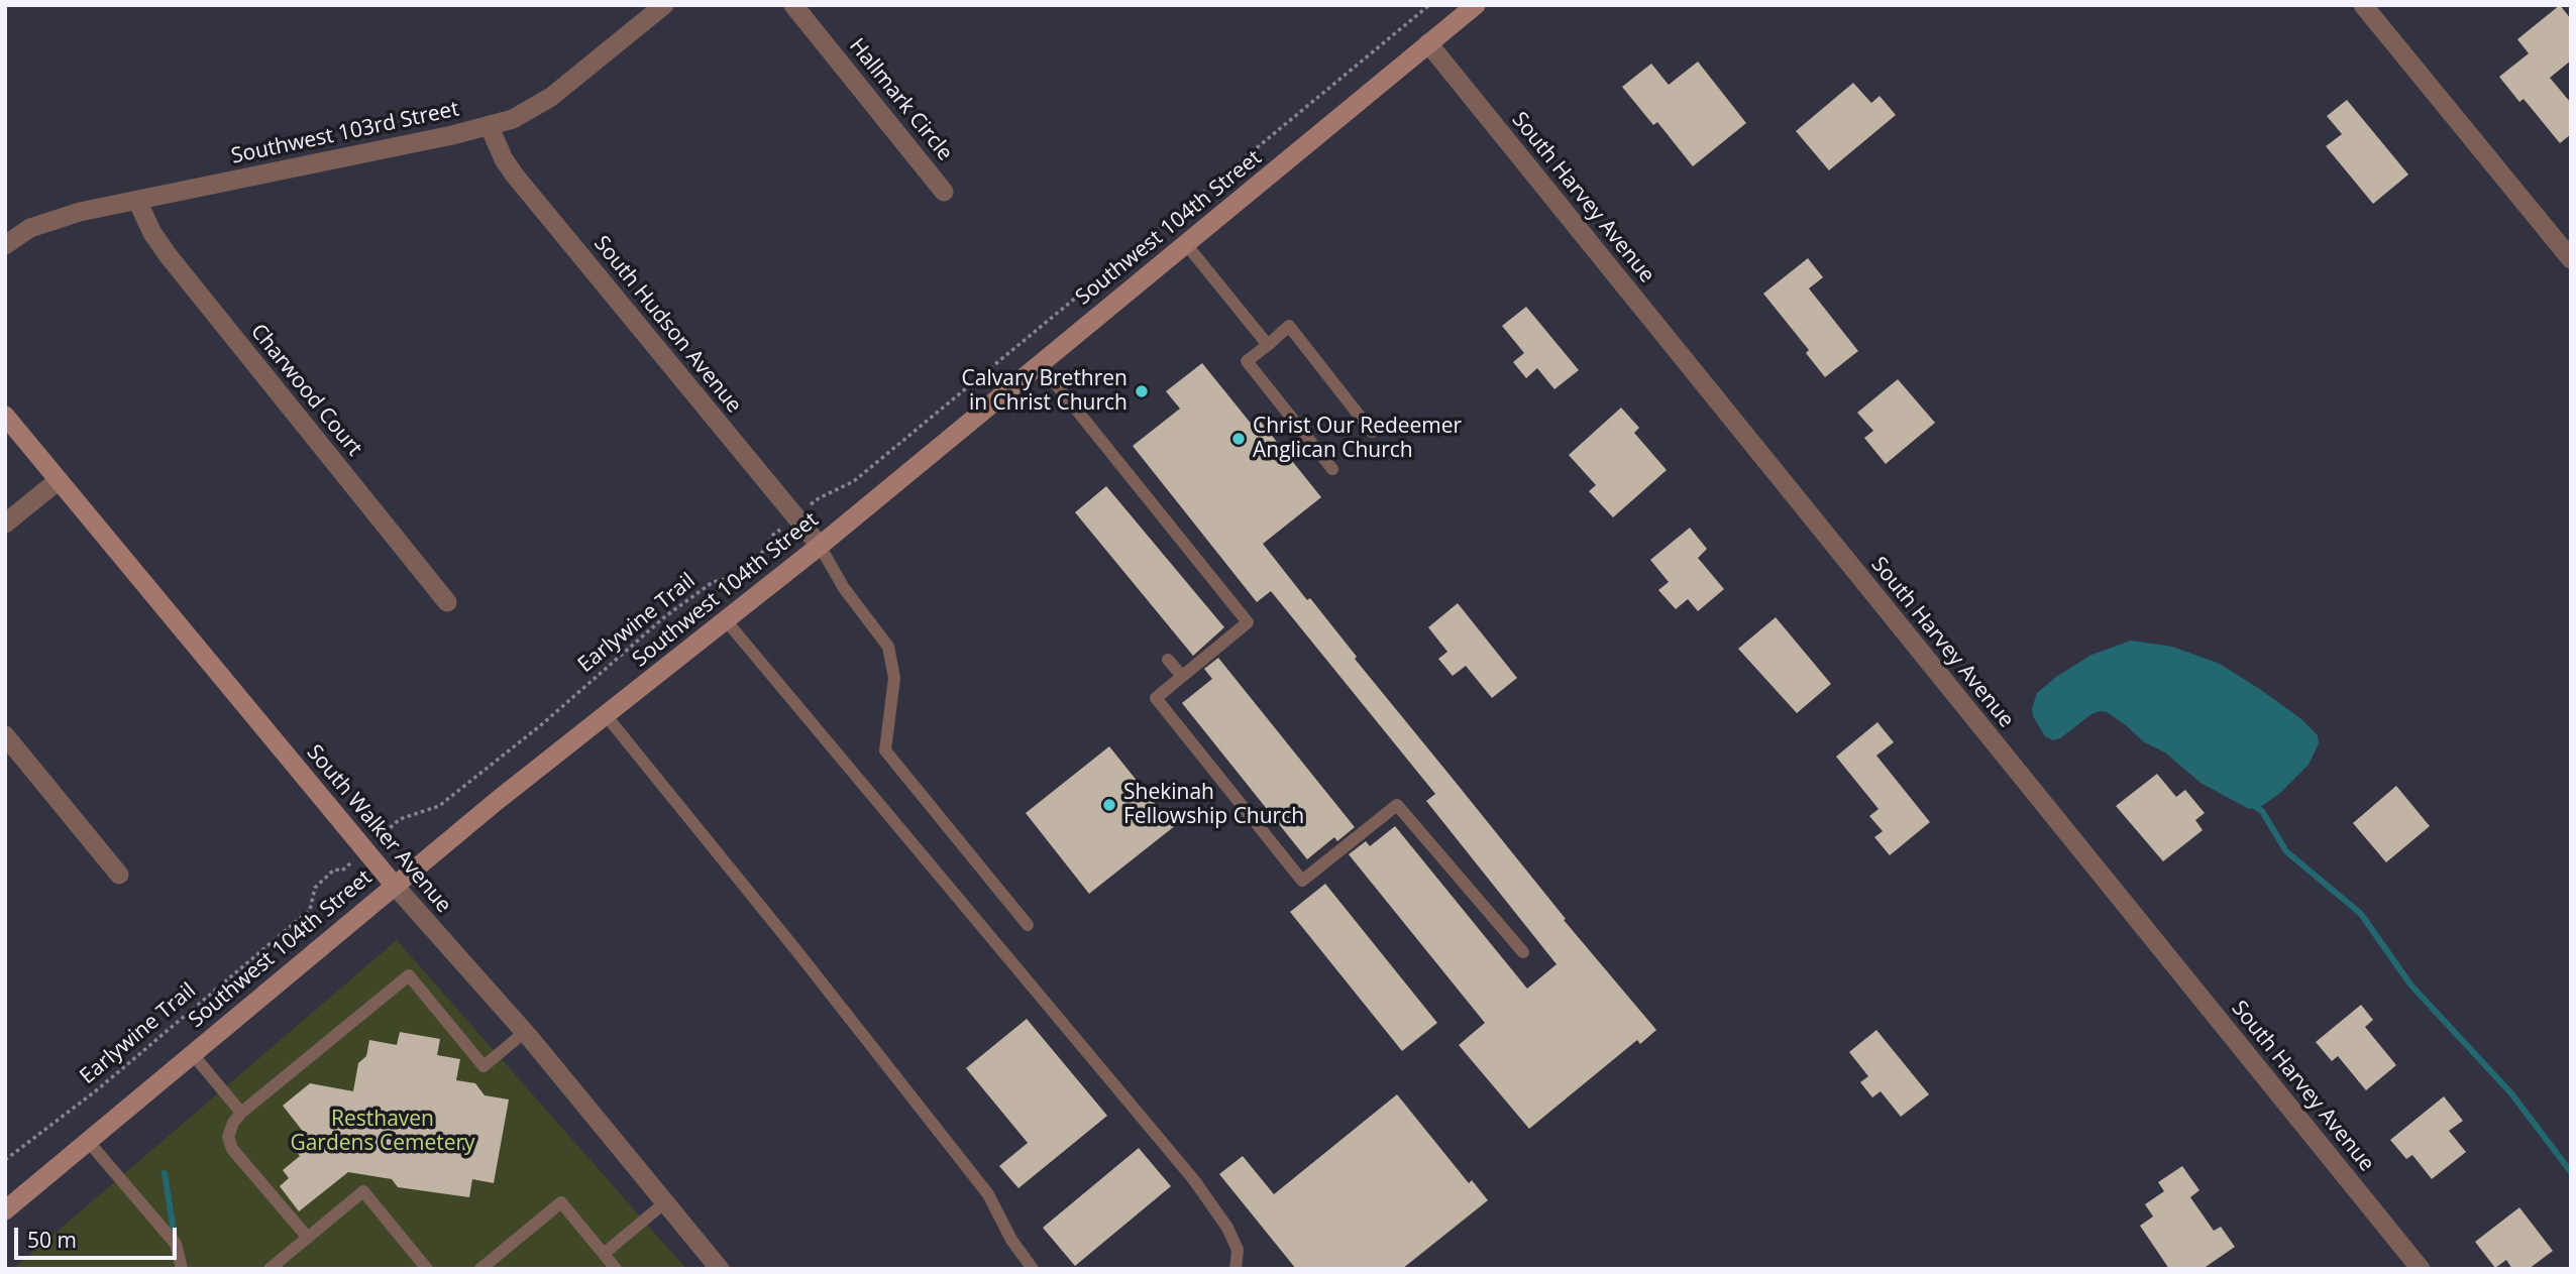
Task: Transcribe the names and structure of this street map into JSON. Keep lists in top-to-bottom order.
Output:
{
  "streets": {
    "main road": ["Southwest 104th Street", "South Walker Avenue"],
    "street": [
      "Hallmark Circle",
      "Southwest 103rd Street",
      "South Harvey Avenue",
      "South Hudson Avenue",
      "Charwood Court"
    ],
    "path": ["Earlywine Trail"]
  },
  "crossings": [
    ["Southwest 103rd Street", "South Hudson Avenue"],
    ["Southwest 103rd Street", "Charwood Court"],
    ["South Harvey Avenue", "Southwest 104th Street"],
    ["Southwest 104th Street", "South Hudson Avenue"],
    ["Southwest 104th Street", "South Walker Avenue"],
    ["South Hudson Avenue", "Earlywine Trail"],
    ["Earlywine Trail", "South Walker Avenue"]
  ],
  "parks": ["Resthaven Gardens Cemetery"],
  "places": ["Calvary Brethren in Christ Church", "Christ Our Redeemer Anglican Church", "Shekinah Fellowship Church"],
  "scale_bar": "50 m"
}
